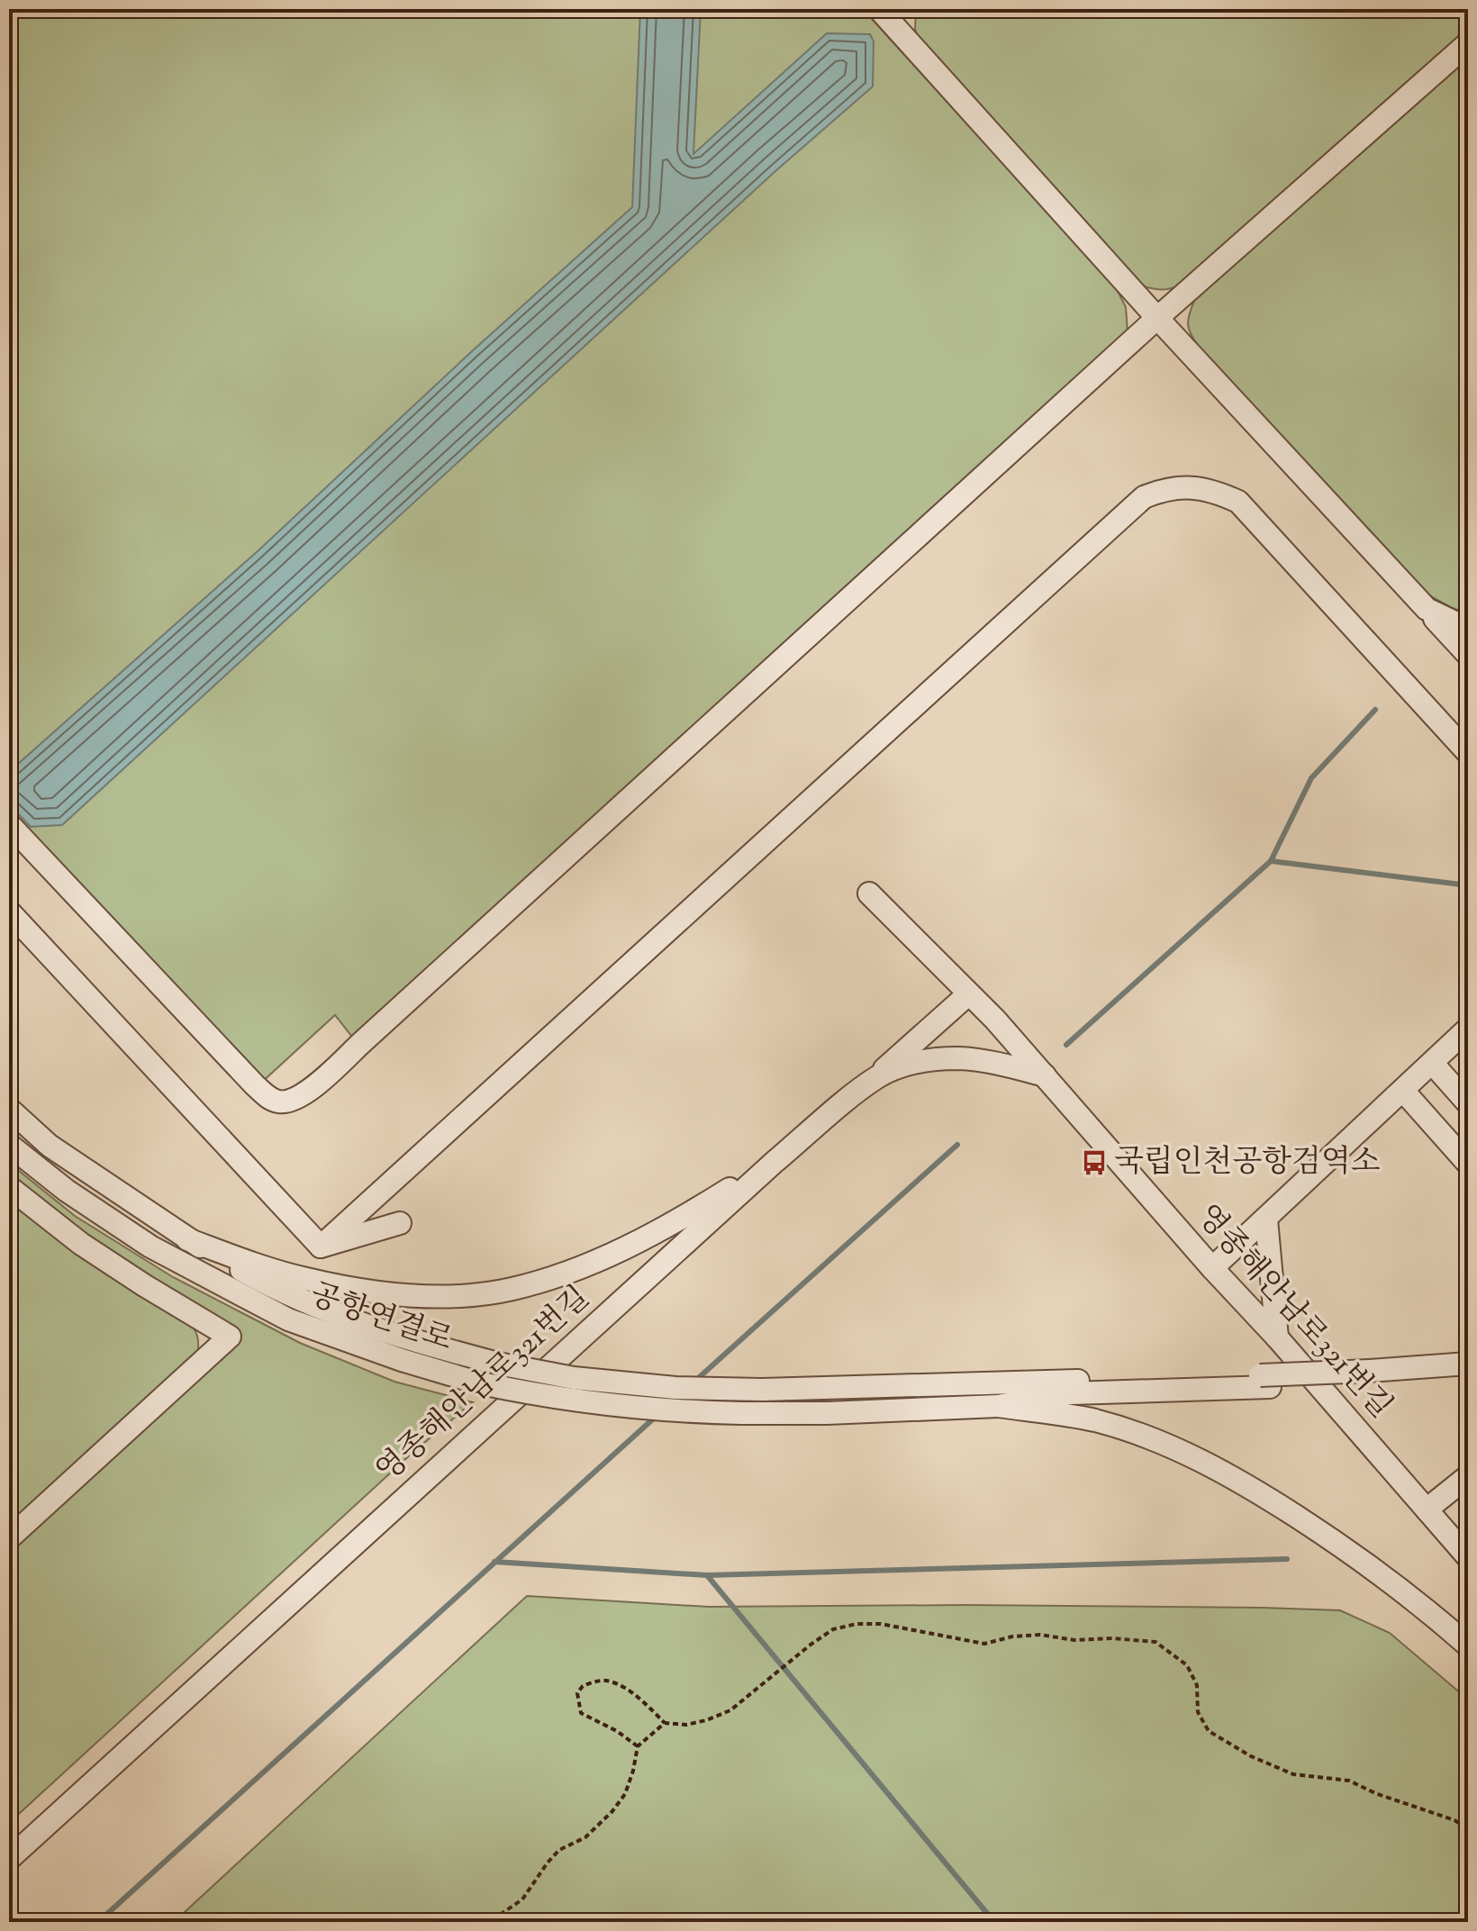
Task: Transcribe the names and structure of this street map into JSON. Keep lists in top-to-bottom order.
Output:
{
  "streets": {
    "street": ["영종해안남로321번길", "공항연결로"]
  },
  "places": {
    "bus stop": ["국립인천공항검역소"]
  }
}
